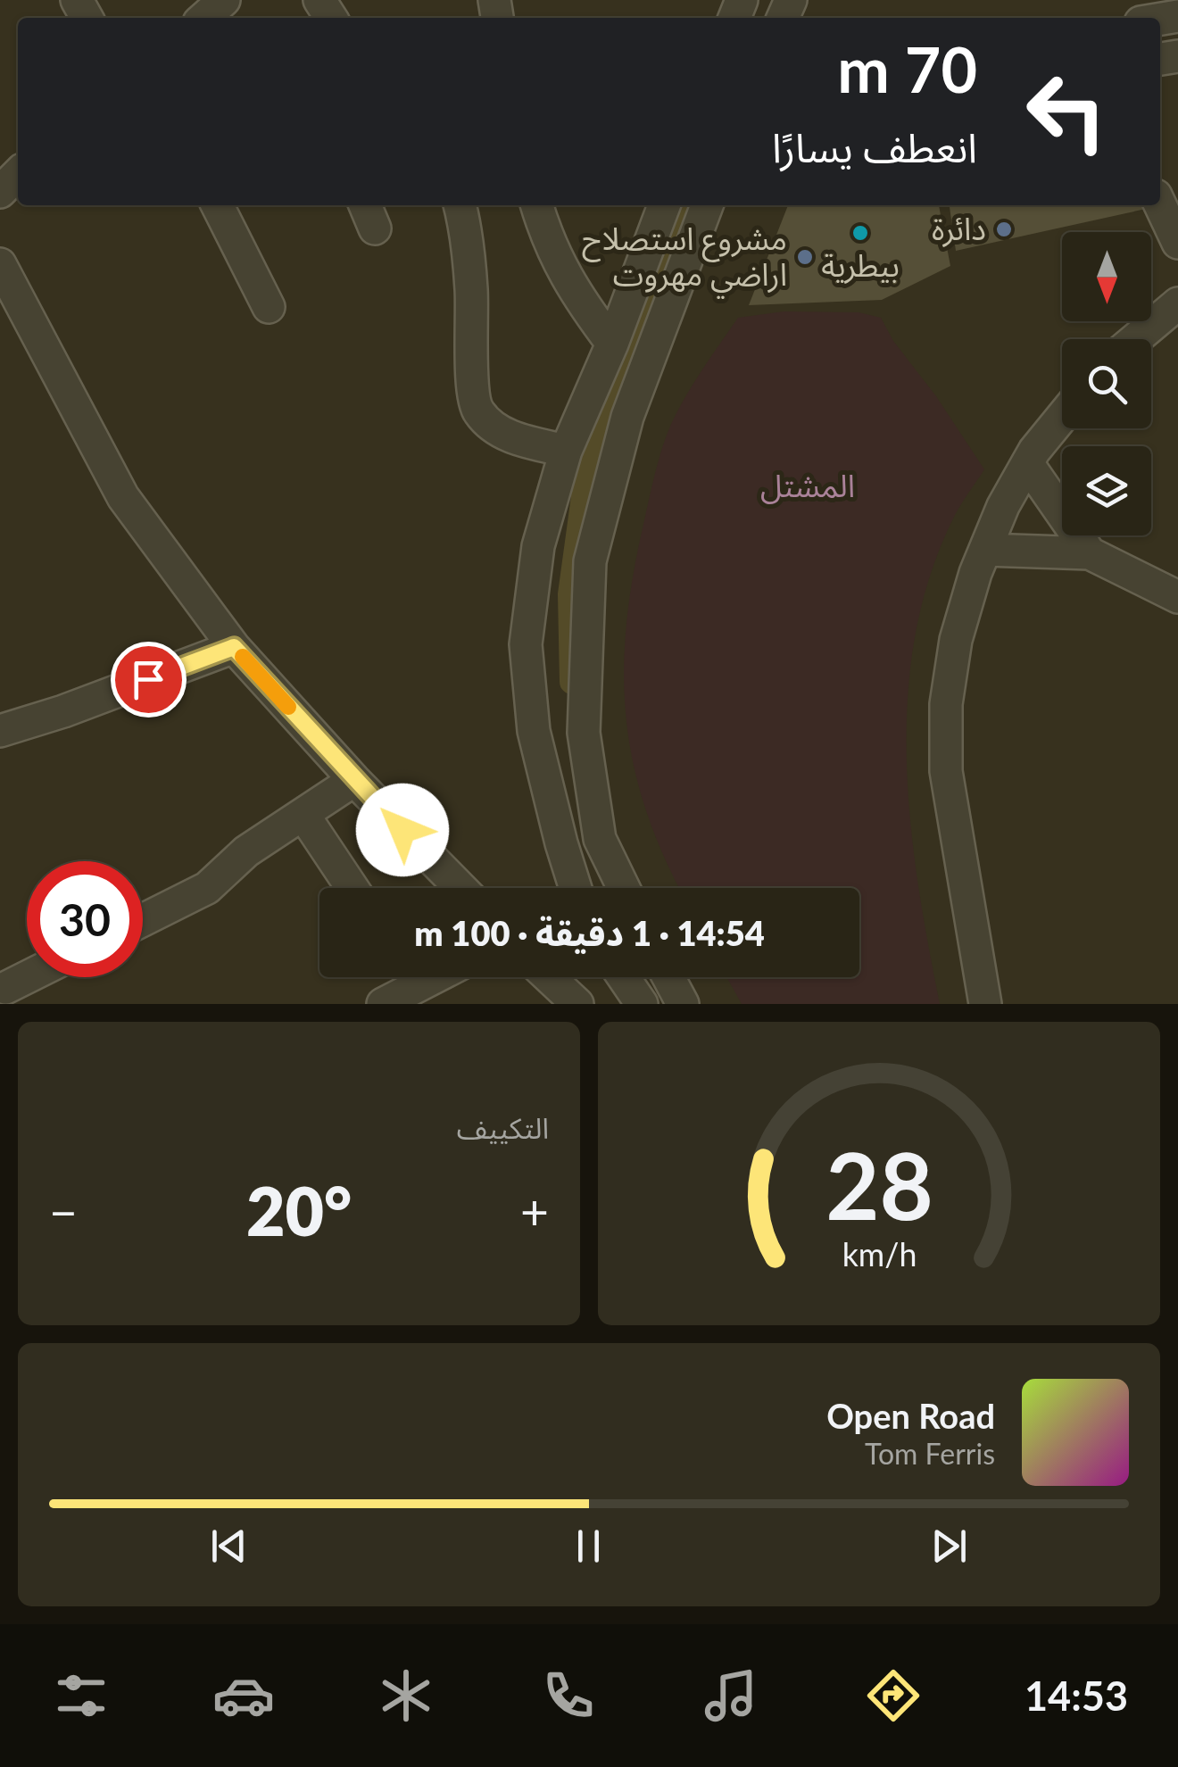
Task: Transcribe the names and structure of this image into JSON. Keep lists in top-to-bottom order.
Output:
{
  "parks": ["المشتل"],
  "places": ["دائرة", "بيطرية", "مشروع استصلاح اراضي مهروت"],
  "north": "bottom",
  "page": {
    "turn": ["70 m", "انعطف يسارًا"],
    "limit": "30",
    "trip": "14:54 · 1 دقيقة · 100 m",
    "tile": "التكييف",
    "heat": ["−", "20°", "+"],
    "song": ["Open Road", "Tom Ferris"],
    "tabs": "14:53",
    "gauge": ["28", "km/h"]
  }
}
